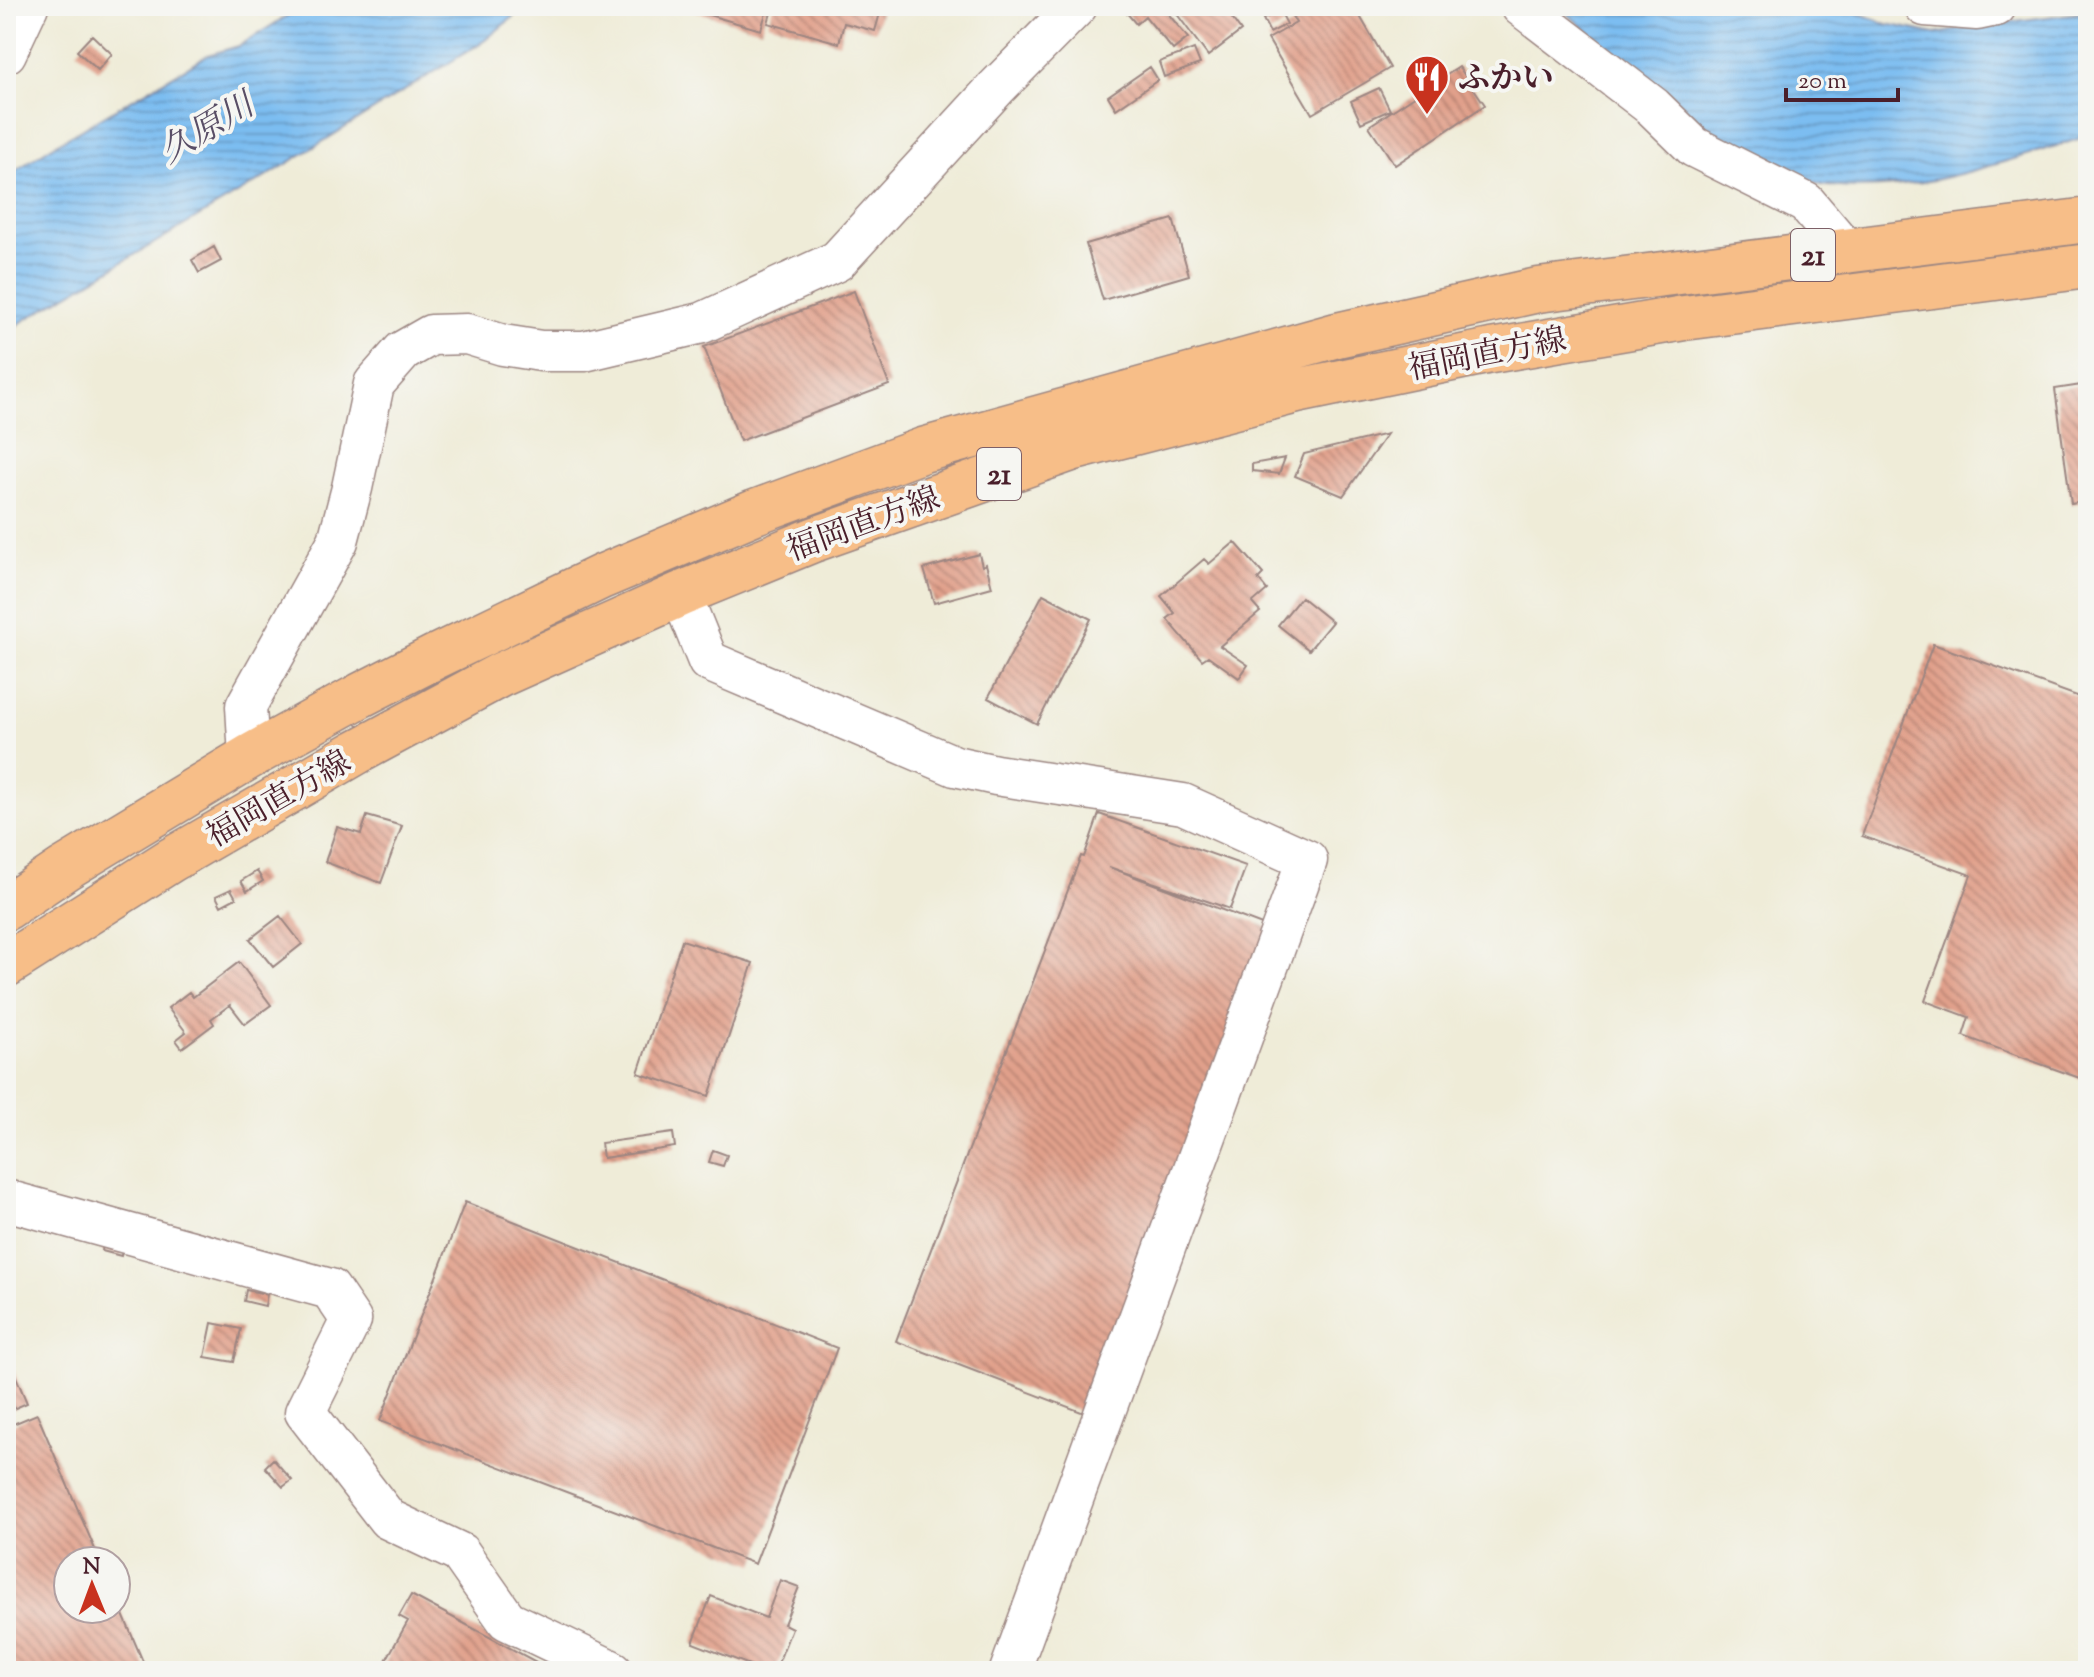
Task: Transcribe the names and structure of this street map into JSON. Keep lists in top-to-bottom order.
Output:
{
  "streets": {
    "main road": ["21", "福岡直方線"]
  },
  "water": ["久原川"],
  "places": {
    "restaurant": ["ふかい"]
  },
  "scale_bar": "20 m",
  "north": "top"
}
